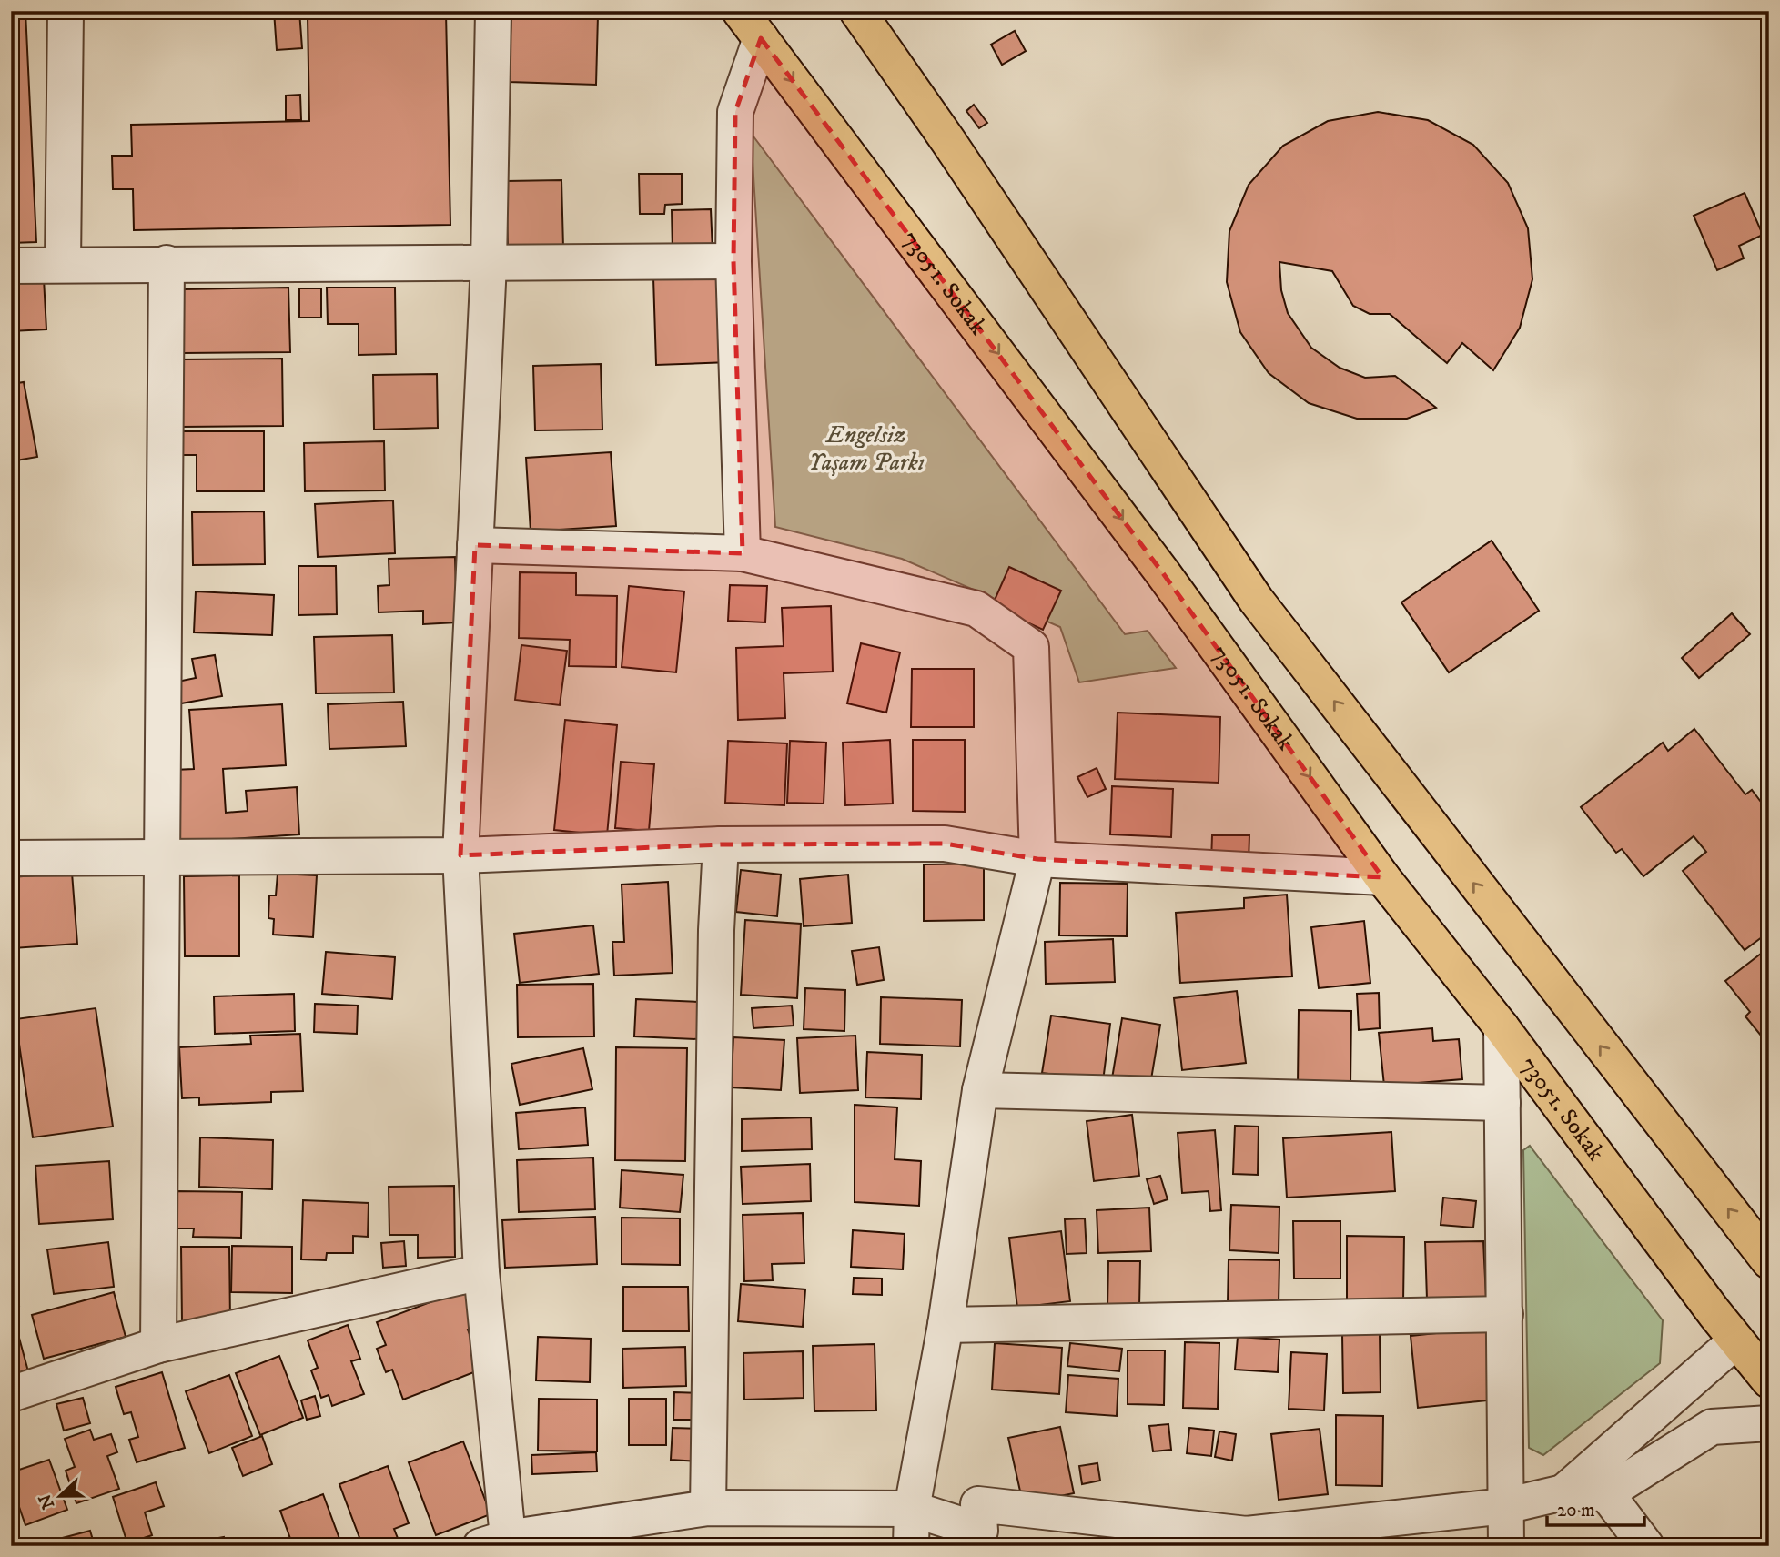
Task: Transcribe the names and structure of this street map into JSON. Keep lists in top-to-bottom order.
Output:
{
  "streets": {
    "main road": ["73051. Sokak"]
  },
  "parks": ["Engelsiz Yaşam Parkı"],
  "scale_bar": "20 m",
  "north": "left"
}
